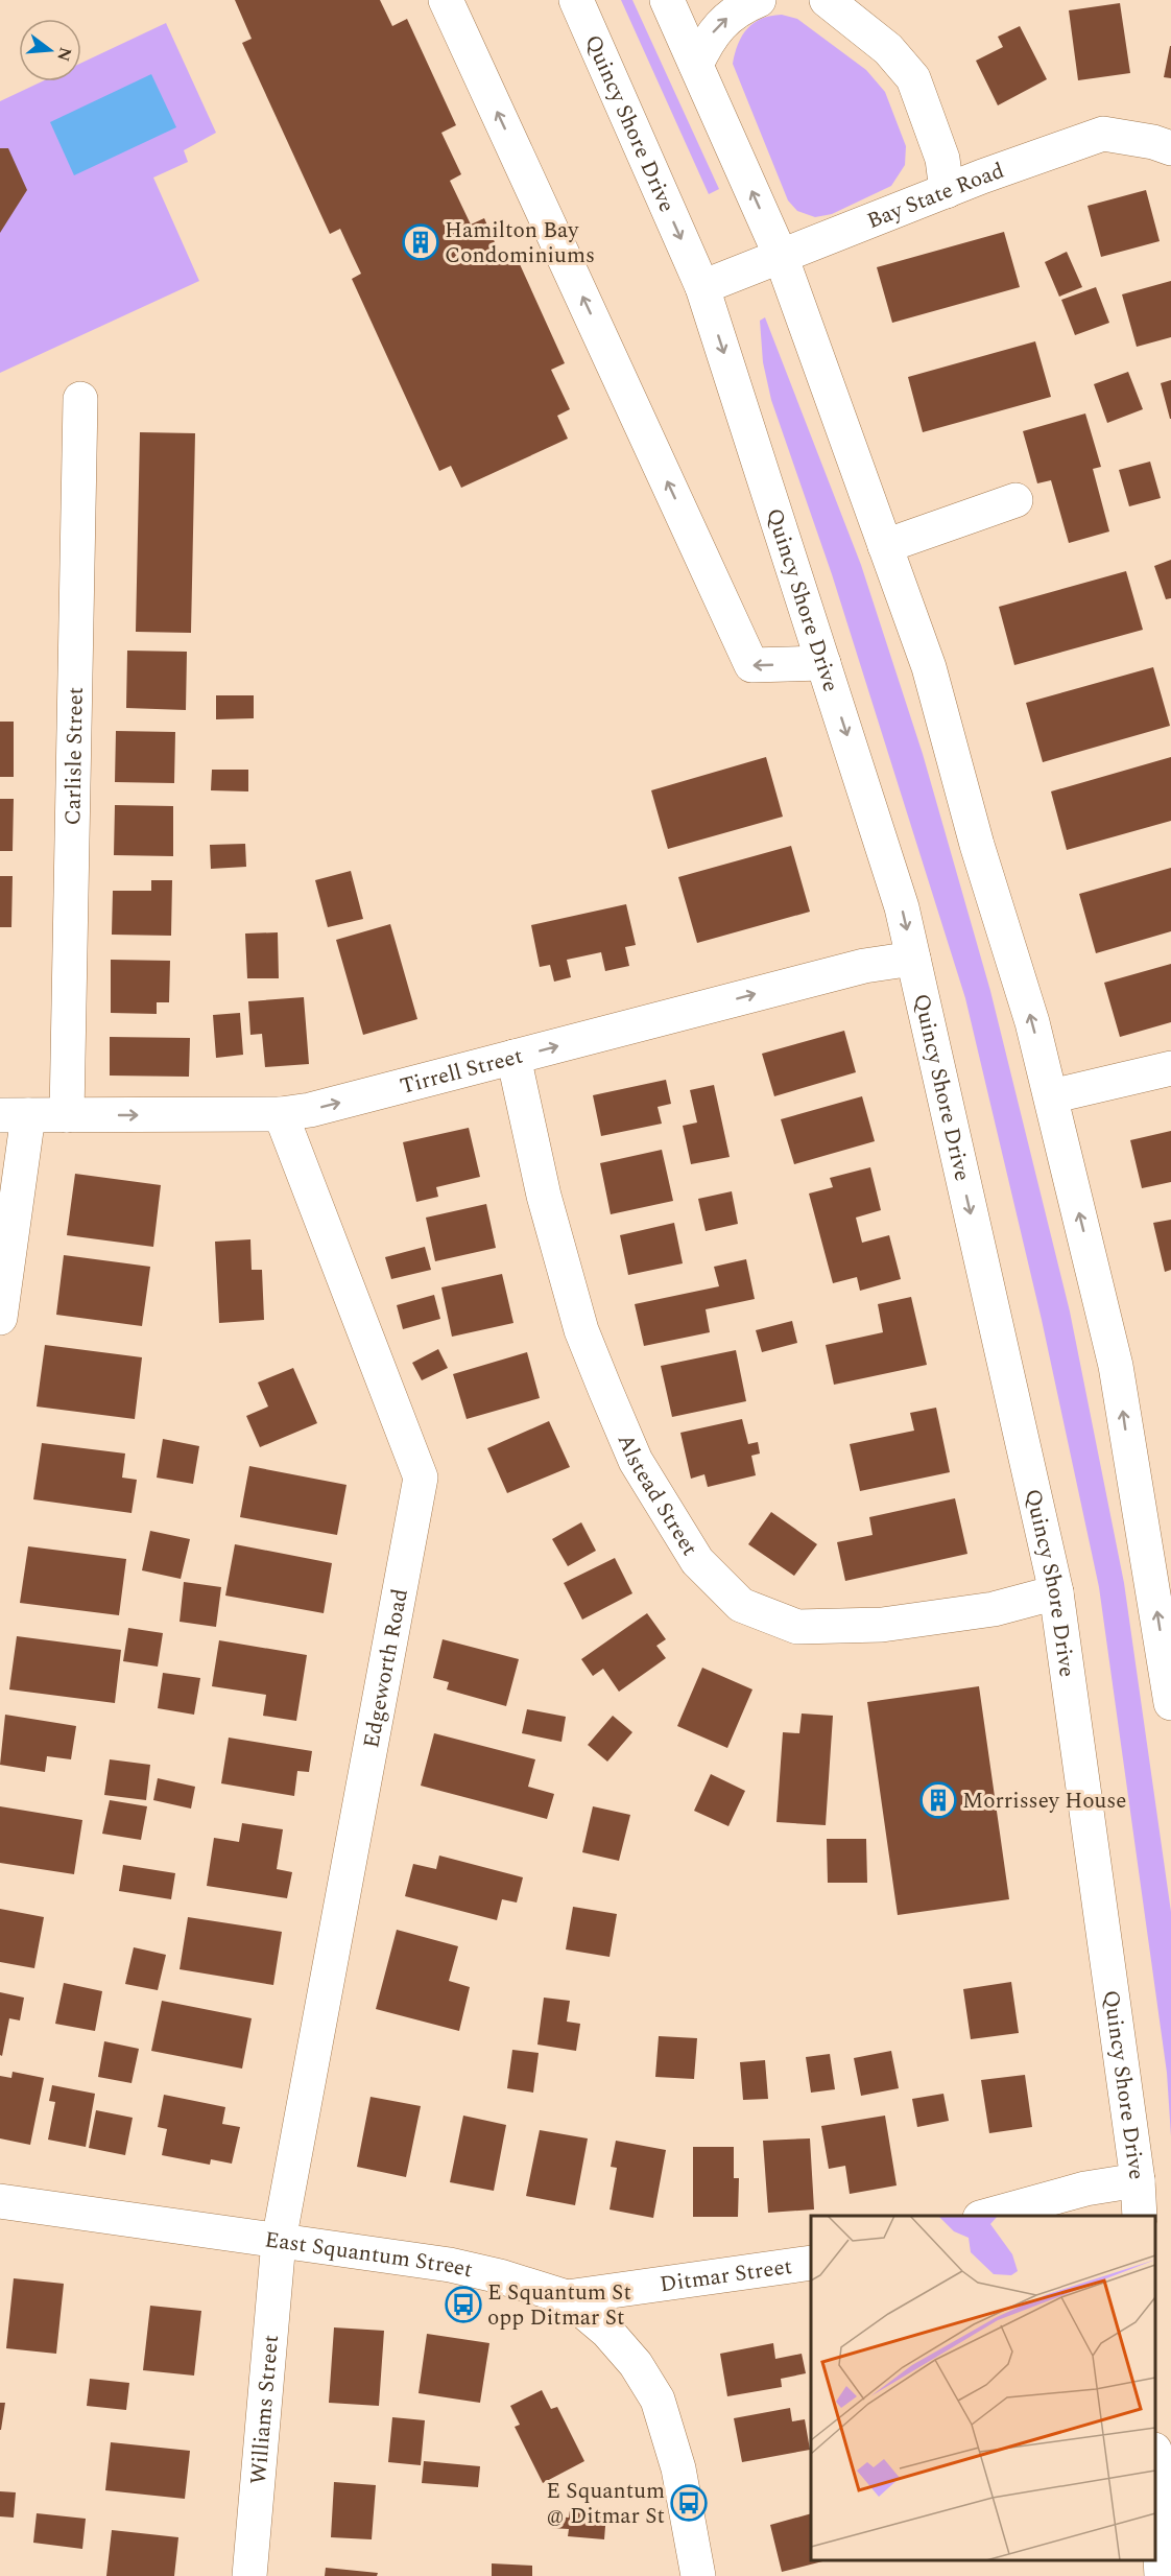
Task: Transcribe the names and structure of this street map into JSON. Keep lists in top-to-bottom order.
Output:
{
  "streets": {
    "street": [
      "Quincy Shore Drive",
      "Bay State Road",
      "Carlisle Street",
      "Tirrell Street",
      "Alstead Street",
      "Edgeworth Road",
      "East Squantum Street",
      "Ditmar Street",
      "Williams Street"
    ]
  },
  "crossings": [
    ["Quincy Shore Drive", "Bay State Road"],
    ["Quincy Shore Drive", "Tirrell Street"],
    ["Quincy Shore Drive", "Alstead Street"],
    ["Carlisle Street", "Tirrell Street"],
    ["Tirrell Street", "Alstead Street"],
    ["Tirrell Street", "Edgeworth Road"],
    ["Edgeworth Road", "East Squantum Street"],
    ["Edgeworth Road", "Williams Street"],
    ["East Squantum Street", "Ditmar Street"],
    ["East Squantum Street", "Williams Street"]
  ],
  "one_way": ["Tirrell Street"],
  "places": {
    "building": ["Hamilton Bay Condominiums", "Morrissey House"],
    "bus stop": ["E Squantum St opp Ditmar St", "E Squantum @ Ditmar St"]
  },
  "north": "right"
}
